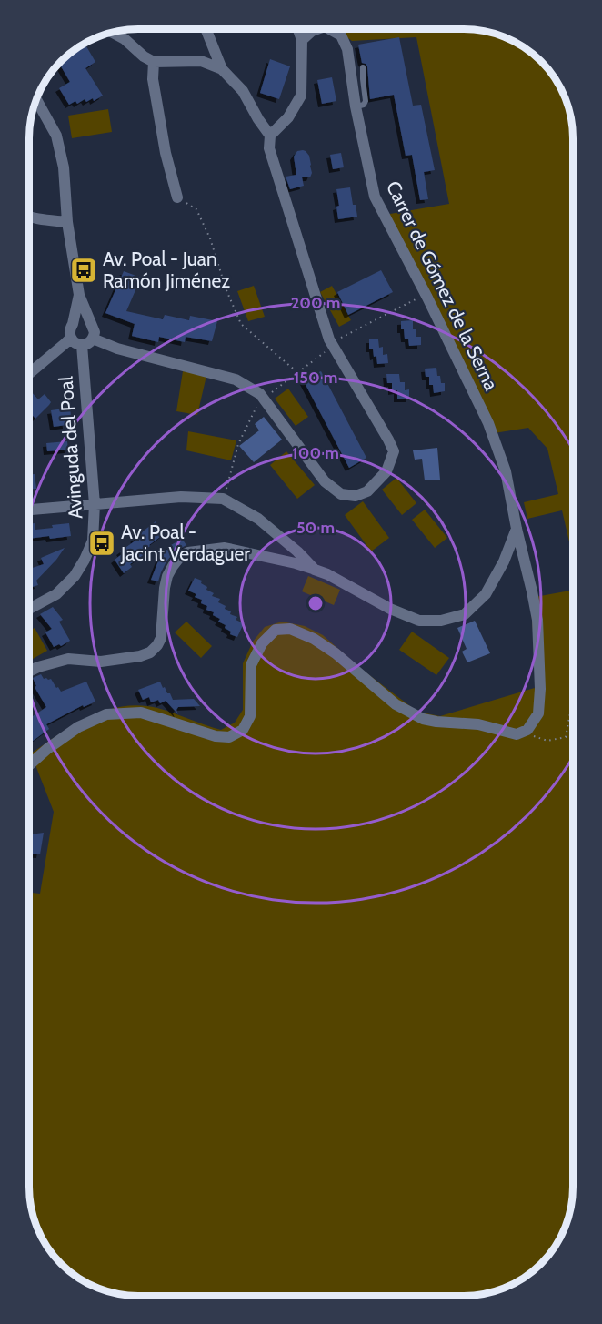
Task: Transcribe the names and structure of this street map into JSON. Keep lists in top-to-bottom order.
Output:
{
  "streets": {
    "street": ["Carrer de Gómez de la Serna", "Avinguda del Poal"]
  },
  "places": {
    "bus stop": ["Av. Poal - Juan Ramón Jiménez", "Av. Poal - Jacint Verdaguer"]
  },
  "rings": [
    "200 m",
    "150 m",
    "100 m",
    "50 m"
  ]
}
